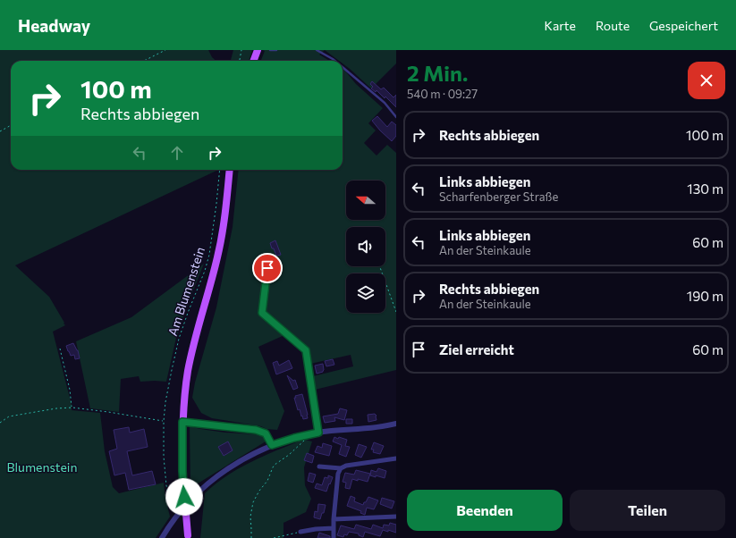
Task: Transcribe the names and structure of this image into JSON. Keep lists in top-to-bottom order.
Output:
{
  "streets": {
    "path": ["Am Blumenstein"]
  },
  "parks": ["Blumenstein"],
  "north": "left",
  "page": {
    "header": "Headway",
    "nav": ["Karte", "Route", "Gespeichert"],
    "heading": ["2 Min.", "540 m · 09:27"],
    "turn": ["100 m", "Rechts abbiegen"],
    "list": [
      {
        "name": "Rechts abbiegen",
        "value": "100 m"
      },
      {
        "name": "Links abbiegen",
        "note": "Scharfenberger Straße",
        "value": "130 m"
      },
      {
        "name": "Links abbiegen",
        "note": "An der Steinkaule",
        "value": "60 m"
      },
      {
        "name": "Rechts abbiegen",
        "note": "An der Steinkaule",
        "value": "190 m"
      },
      {
        "name": "Ziel erreicht",
        "value": "60 m"
      }
    ],
    "buttons": ["Beenden", "Teilen"]
  }
}
